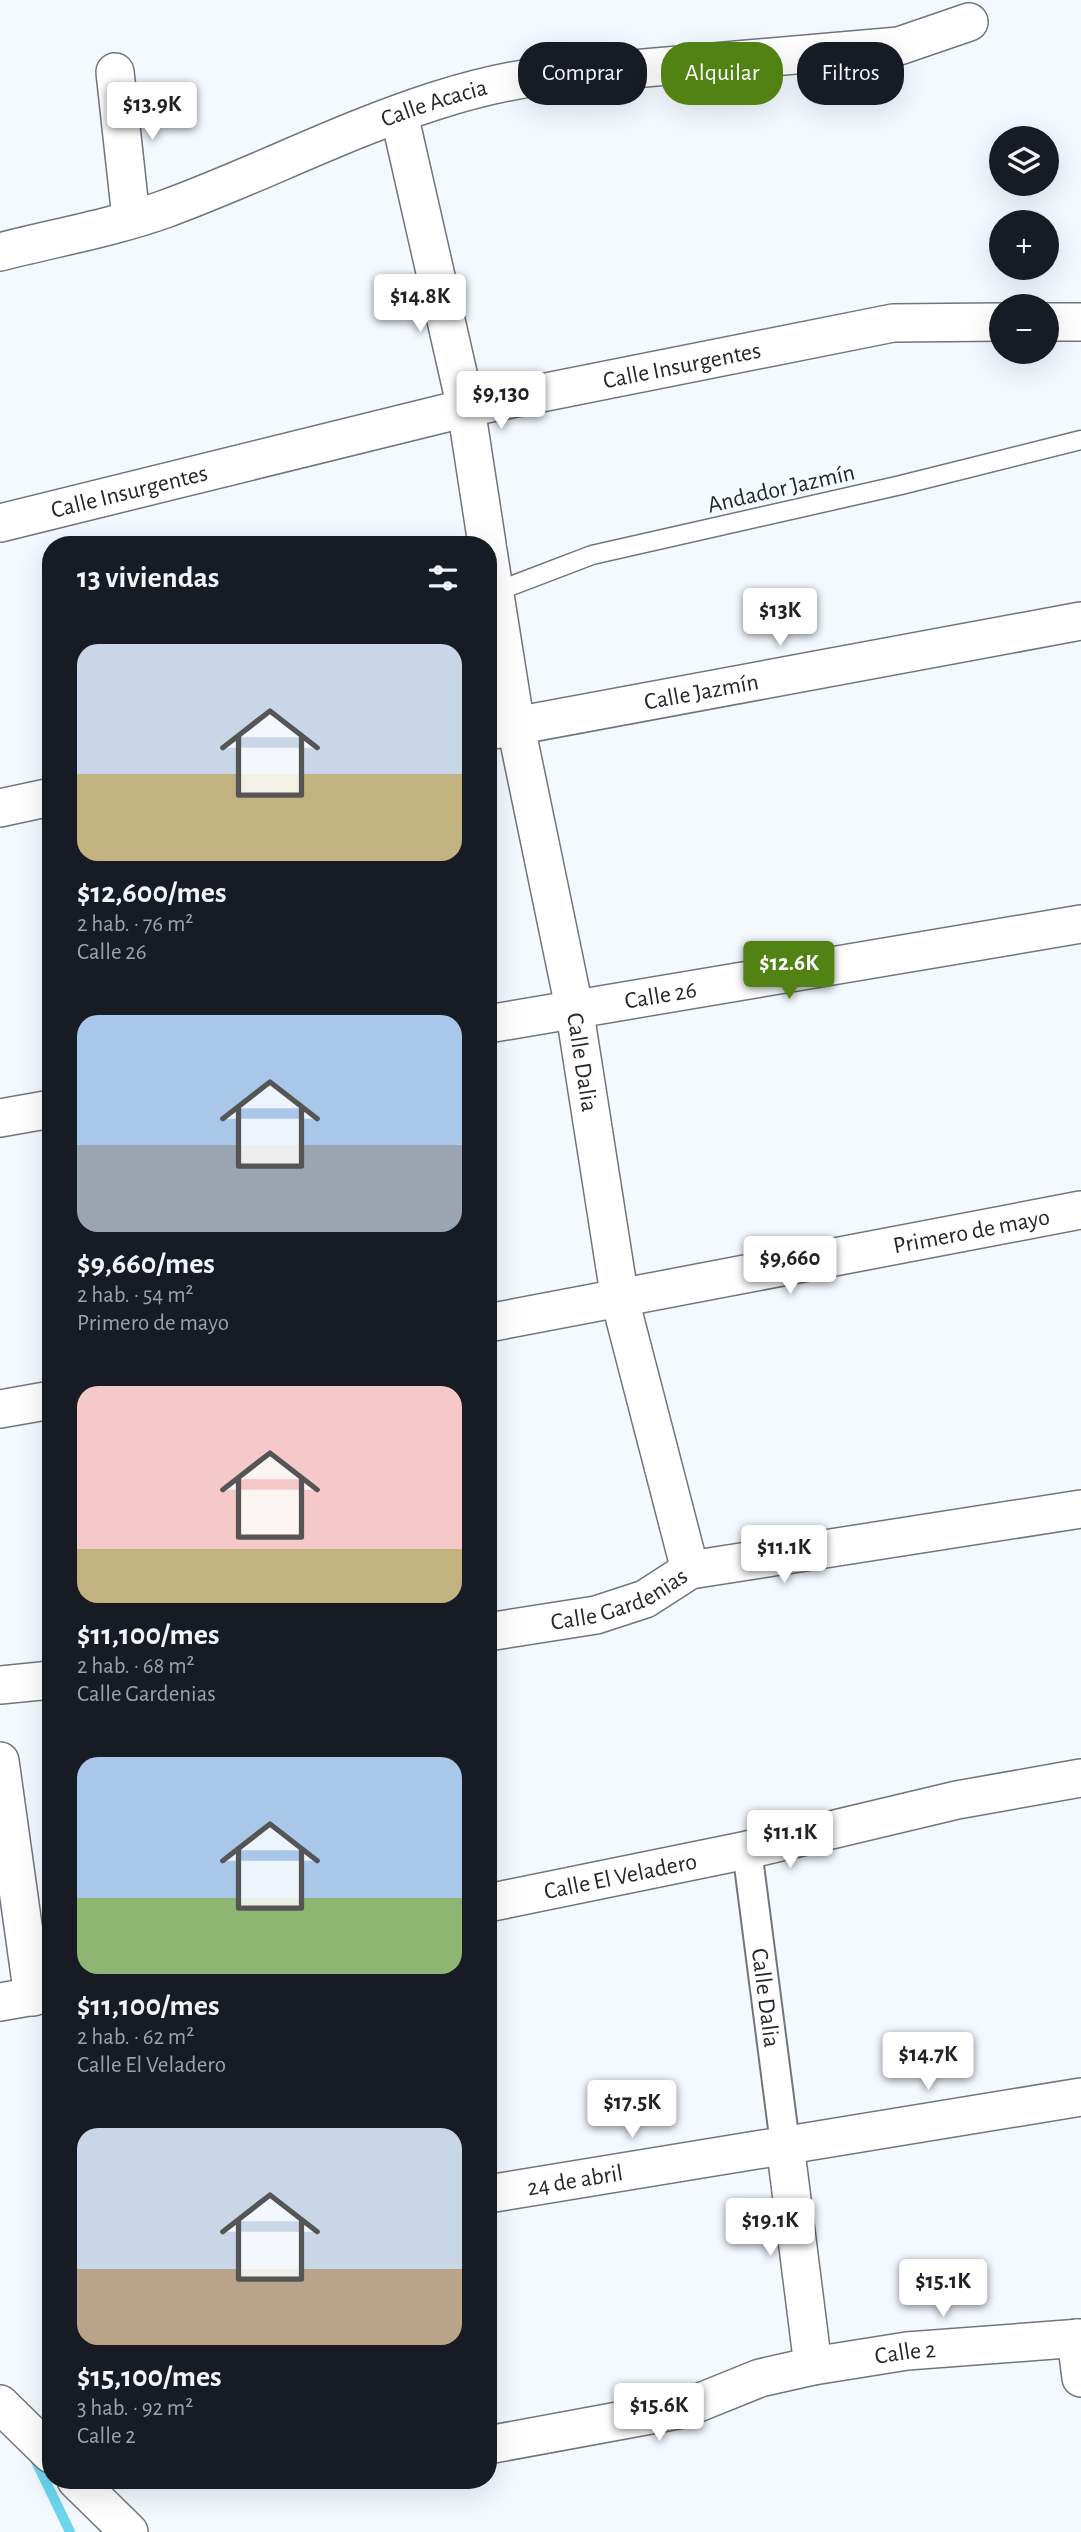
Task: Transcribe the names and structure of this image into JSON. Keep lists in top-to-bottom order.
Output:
{
  "streets": {
    "street": [
      "Calle Acacia",
      "Calle Insurgentes",
      "Calle Jazmín",
      "Calle 26",
      "Calle Dalia",
      "Primero de mayo",
      "Calle Gardenias",
      "Calle El Veladero",
      "24 de abril",
      "Calle 2"
    ],
    "lane": ["Andador Jazmín"]
  },
  "crossings": [
    ["Calle Jazmín", "Calle Dalia"],
    ["Calle 26", "Calle Dalia"],
    ["Calle Dalia", "Primero de mayo"],
    ["Calle Dalia", "Calle Gardenias"],
    ["Calle Dalia", "Calle El Veladero"],
    ["Calle Dalia", "24 de abril"]
  ],
  "page": {
    "chip": ["Comprar", "Alquilar", "Filtros"],
    "price": [
      "$13.9K",
      "$14.8K",
      "$9,130",
      "$13K",
      "$12.6K",
      "$9,660",
      "$11.1K",
      "$11.1K",
      "$14.7K",
      "$17.5K",
      "$19.1K",
      "$15.1K",
      "$15.6K"
    ],
    "map_buttons": ["+", "−"],
    "heading": "13 viviendas",
    "list": [
      {
        "name": "$12,600/mes",
        "note": "2 hab. · 76 m² · Calle 26"
      },
      {
        "name": "$9,660/mes",
        "note": "2 hab. · 54 m² · Primero de mayo"
      },
      {
        "name": "$11,100/mes",
        "note": "2 hab. · 68 m² · Calle Gardenias"
      },
      {
        "name": "$11,100/mes",
        "note": "2 hab. · 62 m² · Calle El Veladero"
      },
      {
        "name": "$15,100/mes",
        "note": "3 hab. · 92 m² · Calle 2"
      }
    ]
  }
}
